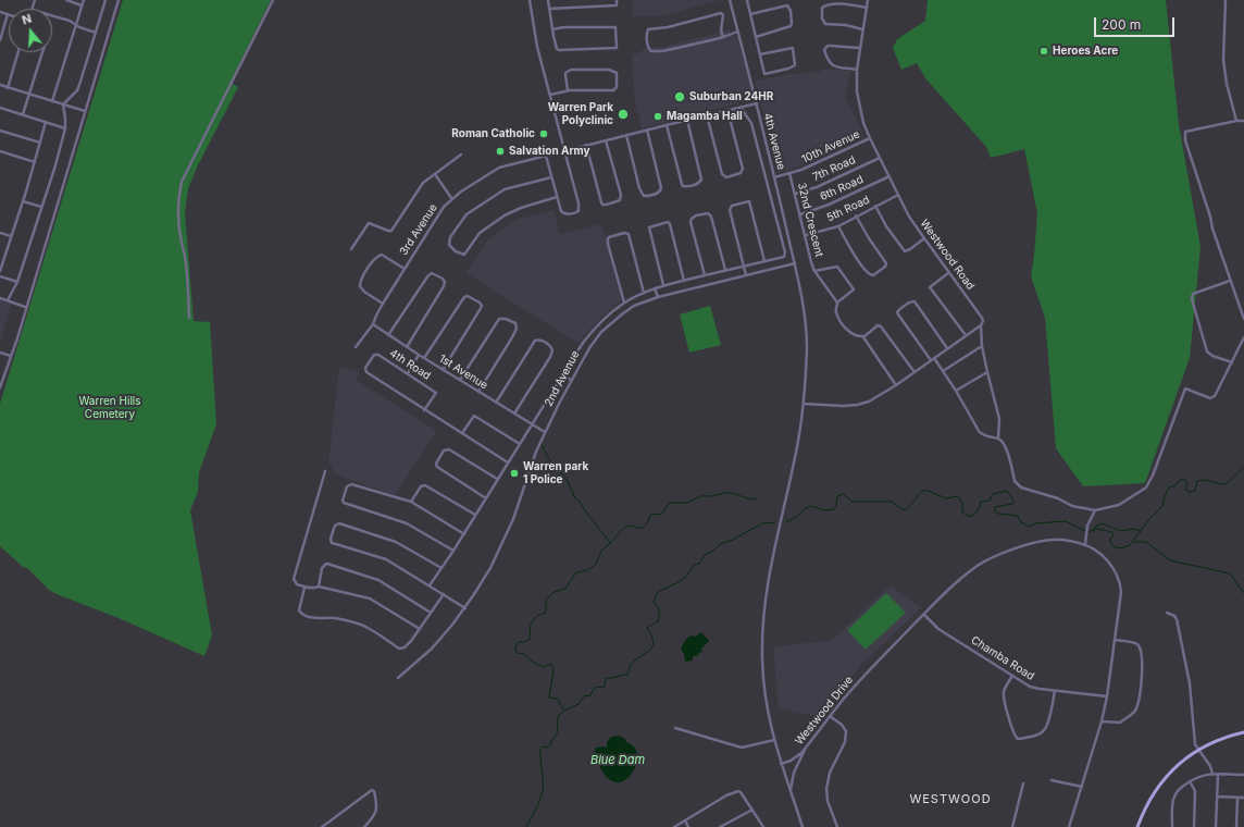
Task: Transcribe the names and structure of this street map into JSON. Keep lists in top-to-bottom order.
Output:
{
  "streets": {
    "street": [
      "4th Avenue",
      "10th Avenue",
      "7th Road",
      "6th Road",
      "5th Road",
      "32nd Crescent",
      "3rd Avenue",
      "Westwood Road",
      "4th Road",
      "1st Avenue",
      "2nd Avenue",
      "Chamba Road",
      "Westwood Drive"
    ]
  },
  "crossings": [
    ["4th Avenue", "10th Avenue"],
    ["4th Avenue", "3rd Avenue"],
    ["4th Avenue", "2nd Avenue"],
    ["4th Avenue", "Westwood Drive"],
    ["10th Avenue", "32nd Crescent"],
    ["10th Avenue", "Westwood Road"],
    ["7th Road", "32nd Crescent"],
    ["7th Road", "Westwood Road"],
    ["6th Road", "32nd Crescent"],
    ["6th Road", "Westwood Road"],
    ["5th Road", "32nd Crescent"],
    ["5th Road", "Westwood Road"],
    ["3rd Avenue", "1st Avenue"],
    ["1st Avenue", "2nd Avenue"],
    ["Chamba Road", "Westwood Drive"]
  ],
  "districts": ["WESTWOOD"],
  "water": ["Blue Dam"],
  "parks": ["Warren Hills Cemetery"],
  "places": [
    "Heroes Acre",
    "Suburban 24HR",
    "Warren Park Polyclinic",
    "Magamba Hall",
    "Roman Catholic",
    "Salvation Army",
    "Warren park 1 Police"
  ],
  "scale_bar": "200 m",
  "north": "top"
}
